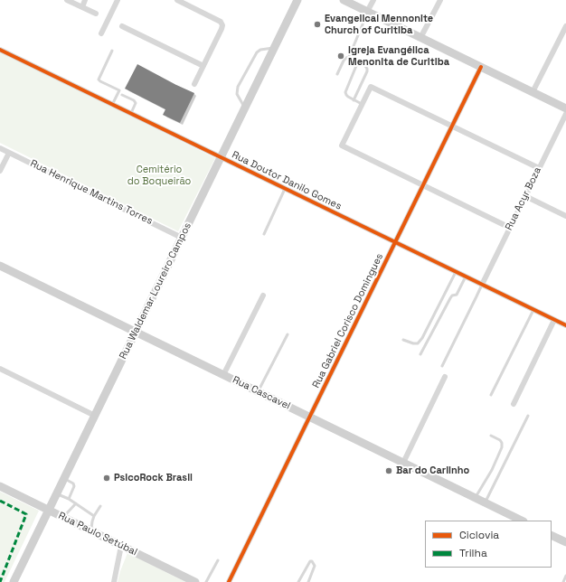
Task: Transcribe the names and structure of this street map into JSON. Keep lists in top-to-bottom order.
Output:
{
  "streets": {
    "main road": ["Rua Waldemar Loureiro Campos", "Rua Cascavel", "Rua Paulo Setúbal"],
    "street": [
      "Rua Doutor Danilo Gomes",
      "Rua Henrique Martins Torres",
      "Rua Acyr Boza",
      "Rua Gabriel Corisco Domingues"
    ]
  },
  "crossings": [
    ["Rua Doutor Danilo Gomes", "Rua Acyr Boza"],
    ["Rua Doutor Danilo Gomes", "Rua Waldemar Loureiro Campos"],
    ["Rua Doutor Danilo Gomes", "Rua Gabriel Corisco Domingues"],
    ["Rua Henrique Martins Torres", "Rua Waldemar Loureiro Campos"],
    ["Rua Waldemar Loureiro Campos", "Rua Cascavel"],
    ["Rua Waldemar Loureiro Campos", "Rua Paulo Setúbal"],
    ["Rua Gabriel Corisco Domingues", "Rua Cascavel"]
  ],
  "parks": ["Cemitério do Boqueirão"],
  "places": [
    "Evangelical Mennonite Church of Curitiba",
    "Igreja Evangélica Menonita de Curitiba",
    "Bar do Carlinho",
    "PsicoRock Brasil"
  ],
  "legend": ["Ciclovia", "Trilha"]
}
